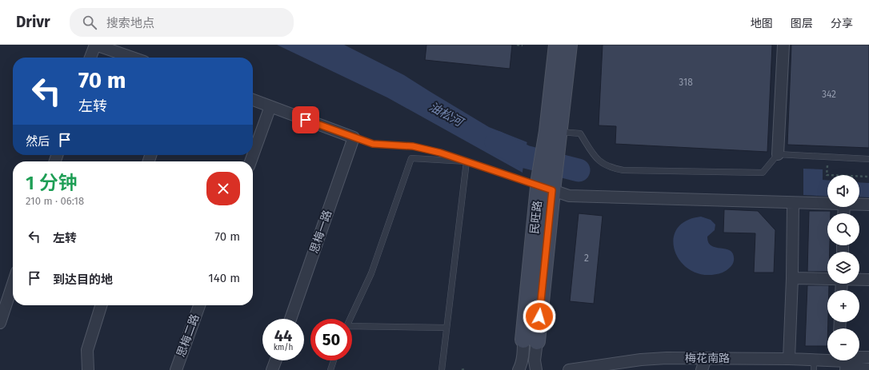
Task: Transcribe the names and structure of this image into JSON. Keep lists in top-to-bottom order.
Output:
{
  "streets": {
    "main road": ["民旺路"],
    "street": ["思梅一路", "思梅二路", "梅花南路"]
  },
  "water": ["油松河"],
  "house_numbers": ["318", "342", "2"],
  "page": {
    "header": "Drivr",
    "search": "搜索地点",
    "nav": ["地图", "图层", "分享"],
    "turn": ["70 m", "左转"],
    "then": "然后",
    "heading": ["1 分钟", "210 m · 06:18"],
    "map_buttons": ["+", "−"],
    "list": [
      {
        "name": "左转",
        "value": "70 m"
      },
      {
        "name": "到达目的地",
        "value": "140 m"
      }
    ],
    "speed": "44 km/h",
    "limit": "50"
  }
}
